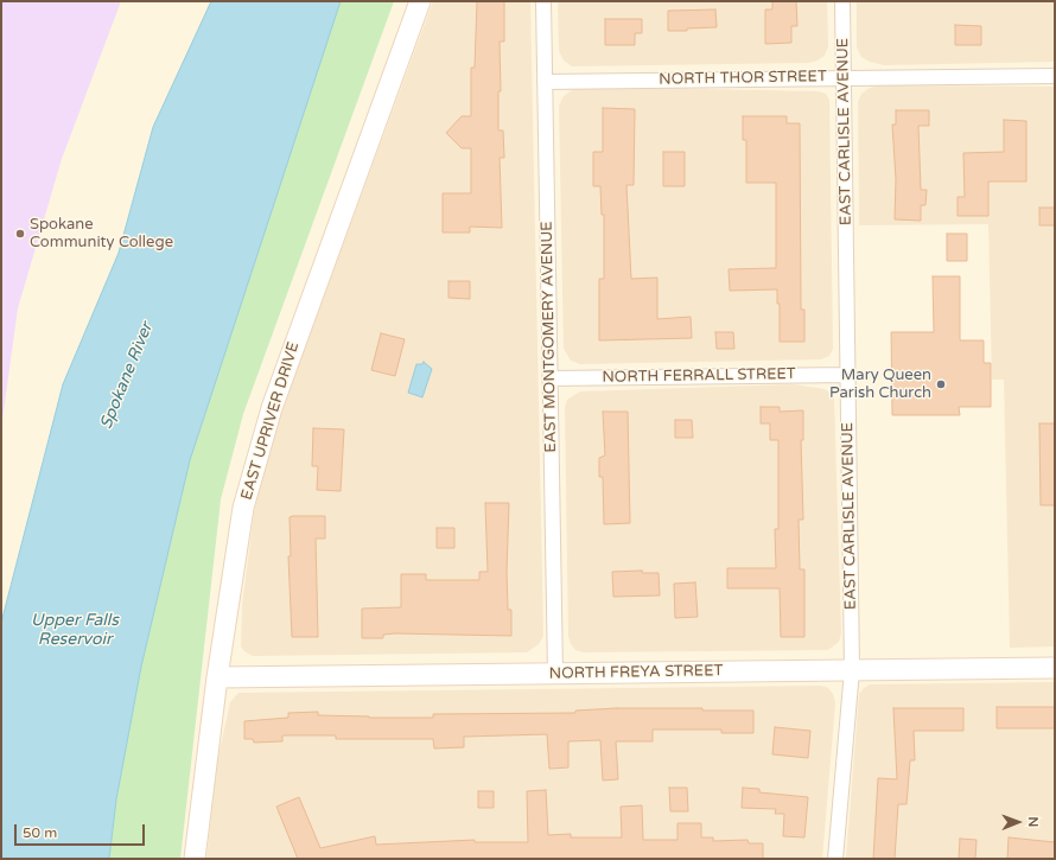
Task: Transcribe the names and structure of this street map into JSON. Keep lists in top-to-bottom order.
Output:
{
  "streets": {
    "street": [
      "NORTH THOR STREET",
      "EAST CARLISLE AVENUE",
      "EAST MONTGOMERY AVENUE",
      "NORTH FERRALL STREET",
      "EAST UPRIVER DRIVE",
      "NORTH FREYA STREET"
    ]
  },
  "crossings": [
    ["NORTH THOR STREET", "EAST CARLISLE AVENUE"],
    ["NORTH THOR STREET", "EAST MONTGOMERY AVENUE"],
    ["EAST CARLISLE AVENUE", "NORTH FERRALL STREET"],
    ["EAST CARLISLE AVENUE", "NORTH FREYA STREET"],
    ["EAST MONTGOMERY AVENUE", "NORTH FERRALL STREET"],
    ["EAST MONTGOMERY AVENUE", "NORTH FREYA STREET"],
    ["EAST UPRIVER DRIVE", "NORTH FREYA STREET"]
  ],
  "water": ["Spokane River", "Upper Falls Reservoir"],
  "places": ["Spokane Community College", "Mary Queen Parish Church"],
  "scale_bar": "50 m",
  "north": "right"
}
